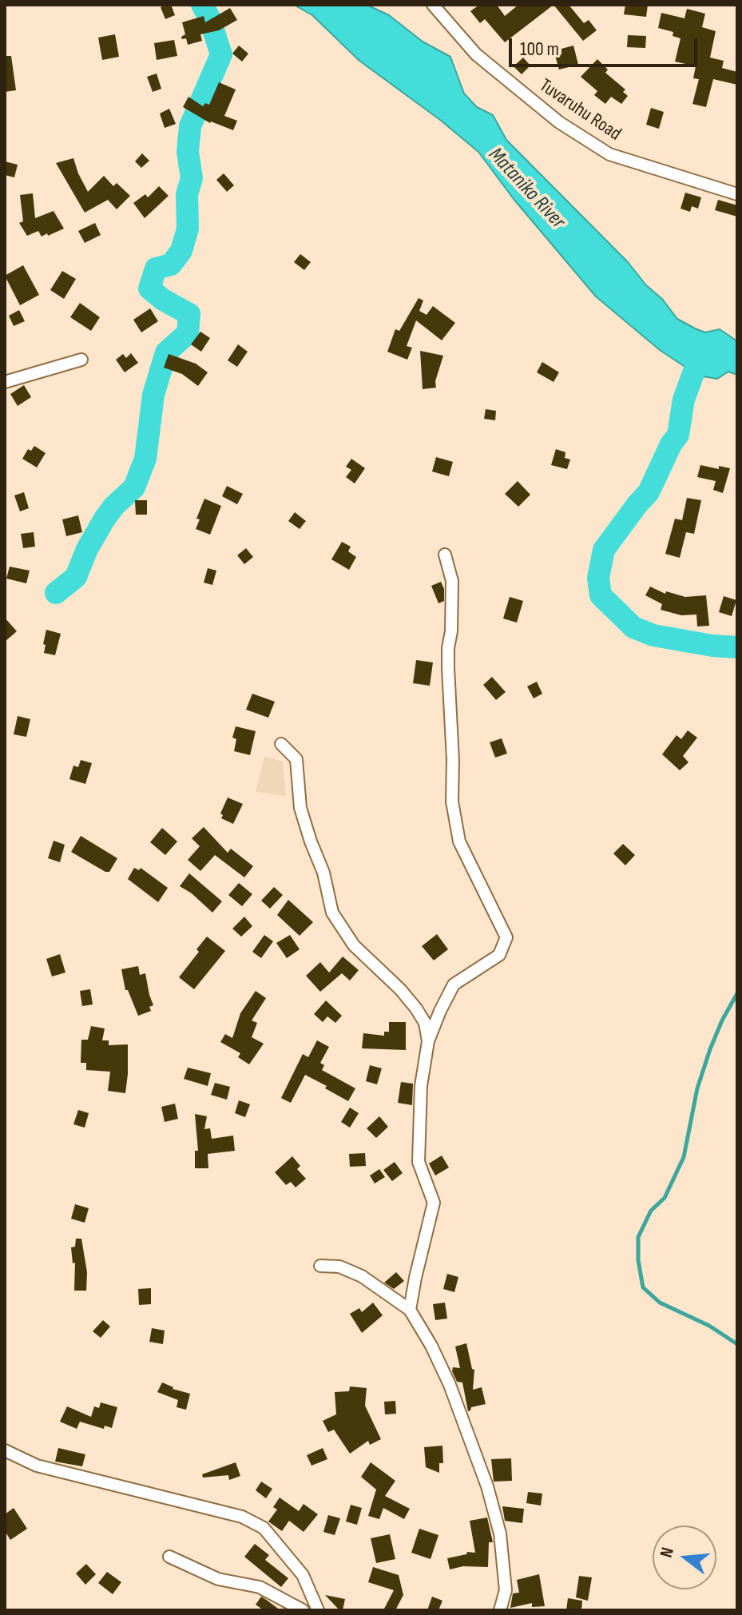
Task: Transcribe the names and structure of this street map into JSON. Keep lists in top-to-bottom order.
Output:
{
  "streets": {
    "street": ["Tuvaruhu Road"]
  },
  "water": ["Mataniko River"],
  "scale_bar": "100 m",
  "north": "left"
}
